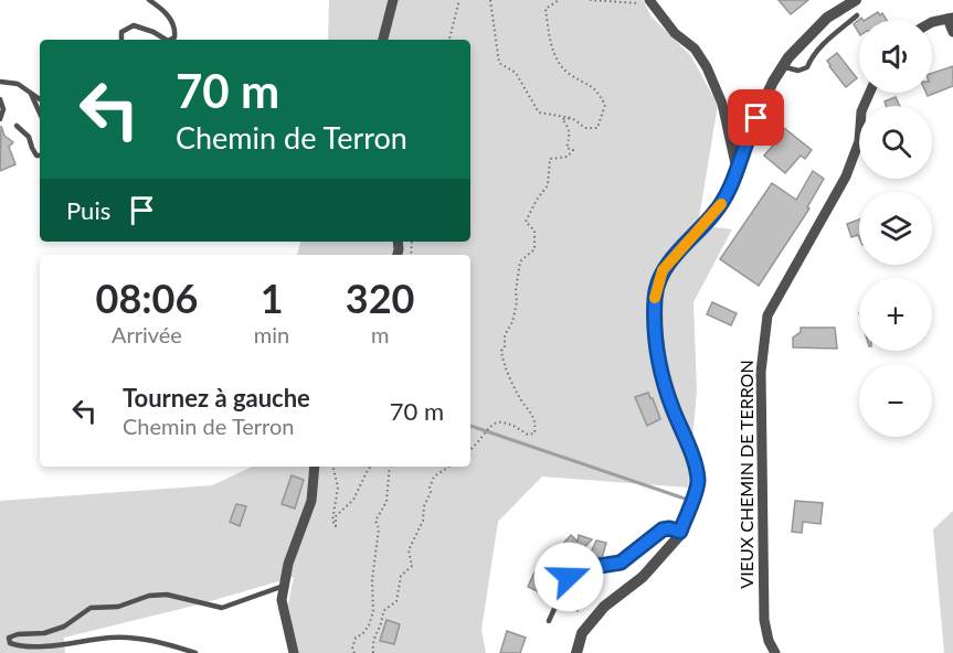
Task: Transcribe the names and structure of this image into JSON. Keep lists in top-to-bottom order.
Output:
{
  "streets": {
    "street": ["VIEUX CHEMIN DE TERRON"]
  },
  "page": {
    "map_buttons": ["+", "−"],
    "turn": ["70 m", "Chemin de Terron"],
    "then": "Puis",
    "eta": [
      "08:06",
      "Arrivée",
      "1",
      "min",
      "320",
      "m"
    ],
    "list": [
      {
        "name": "Tournez à gauche",
        "note": "Chemin de Terron",
        "value": "70 m"
      }
    ]
  }
}
